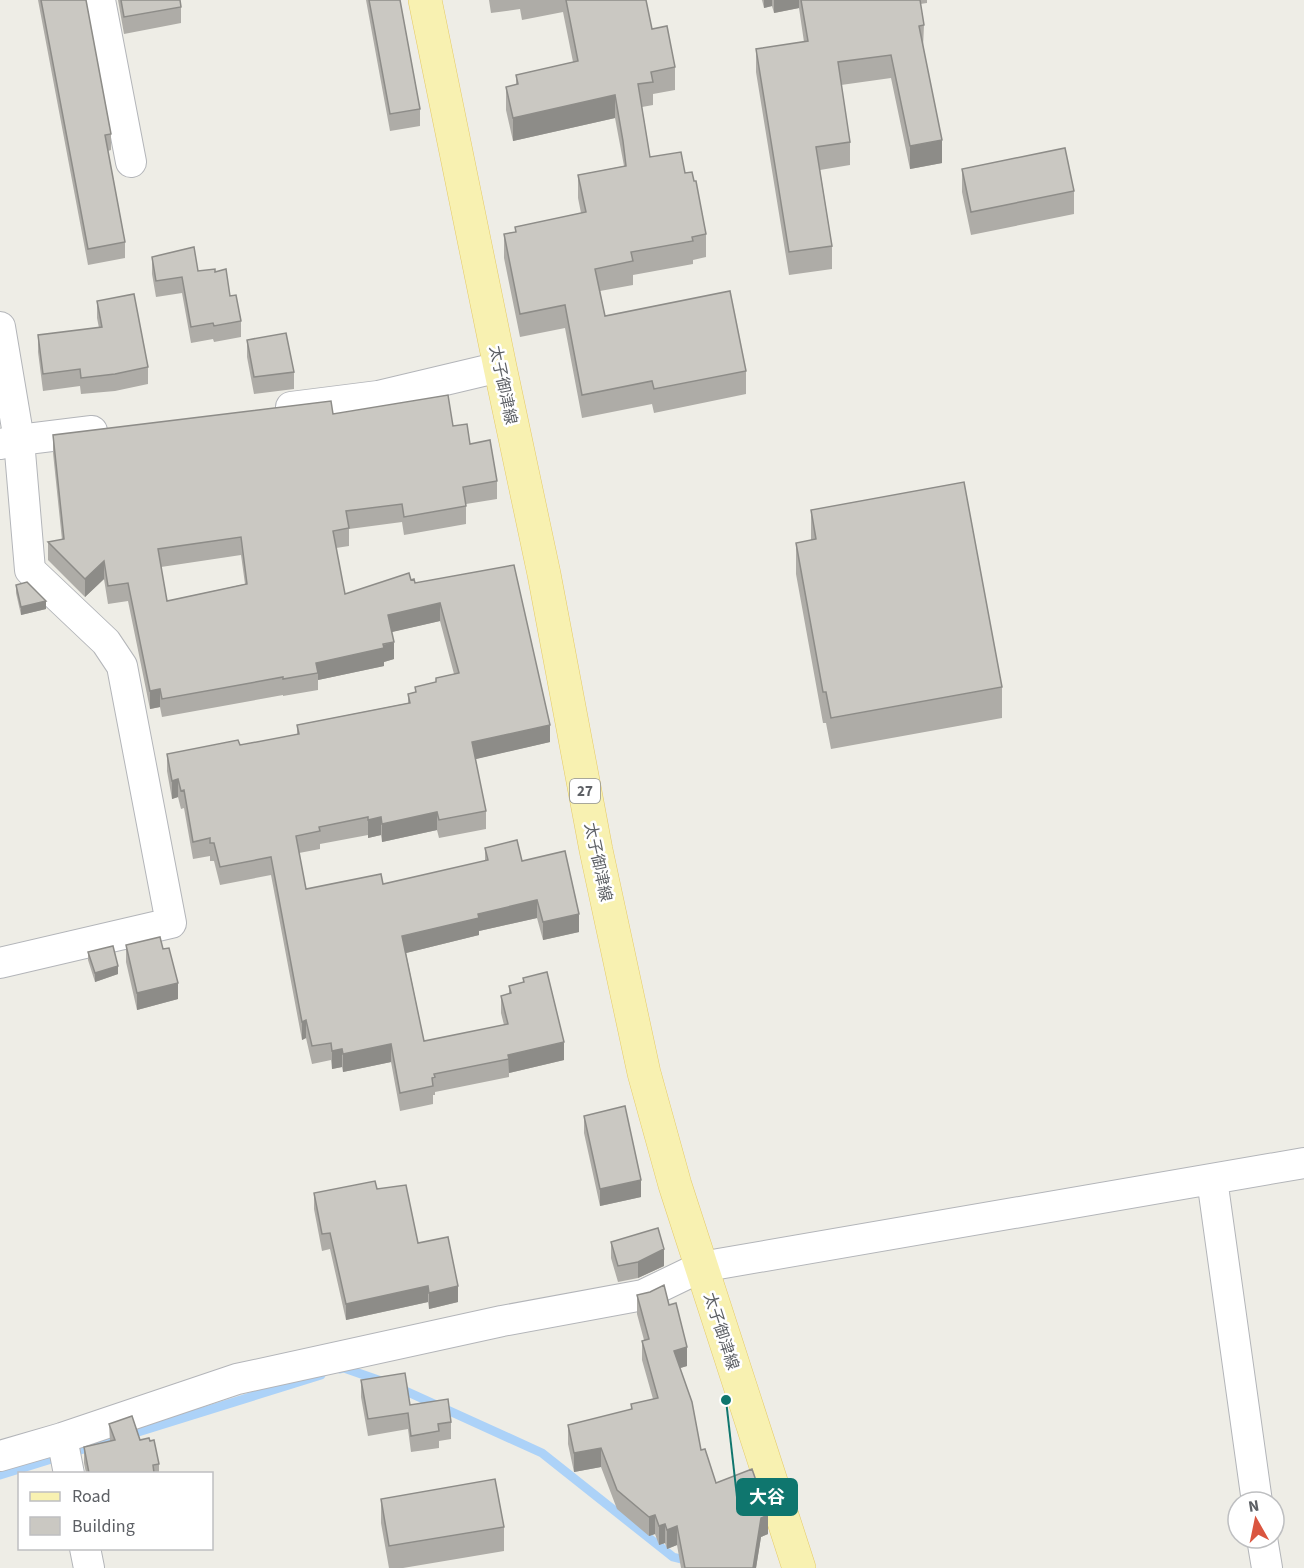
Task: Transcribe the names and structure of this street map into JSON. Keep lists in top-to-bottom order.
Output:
{
  "streets": {
    "main road": ["太子御津線", "27"]
  },
  "places": ["大谷"],
  "legend": ["Road", "Building"],
  "north": "top"
}
